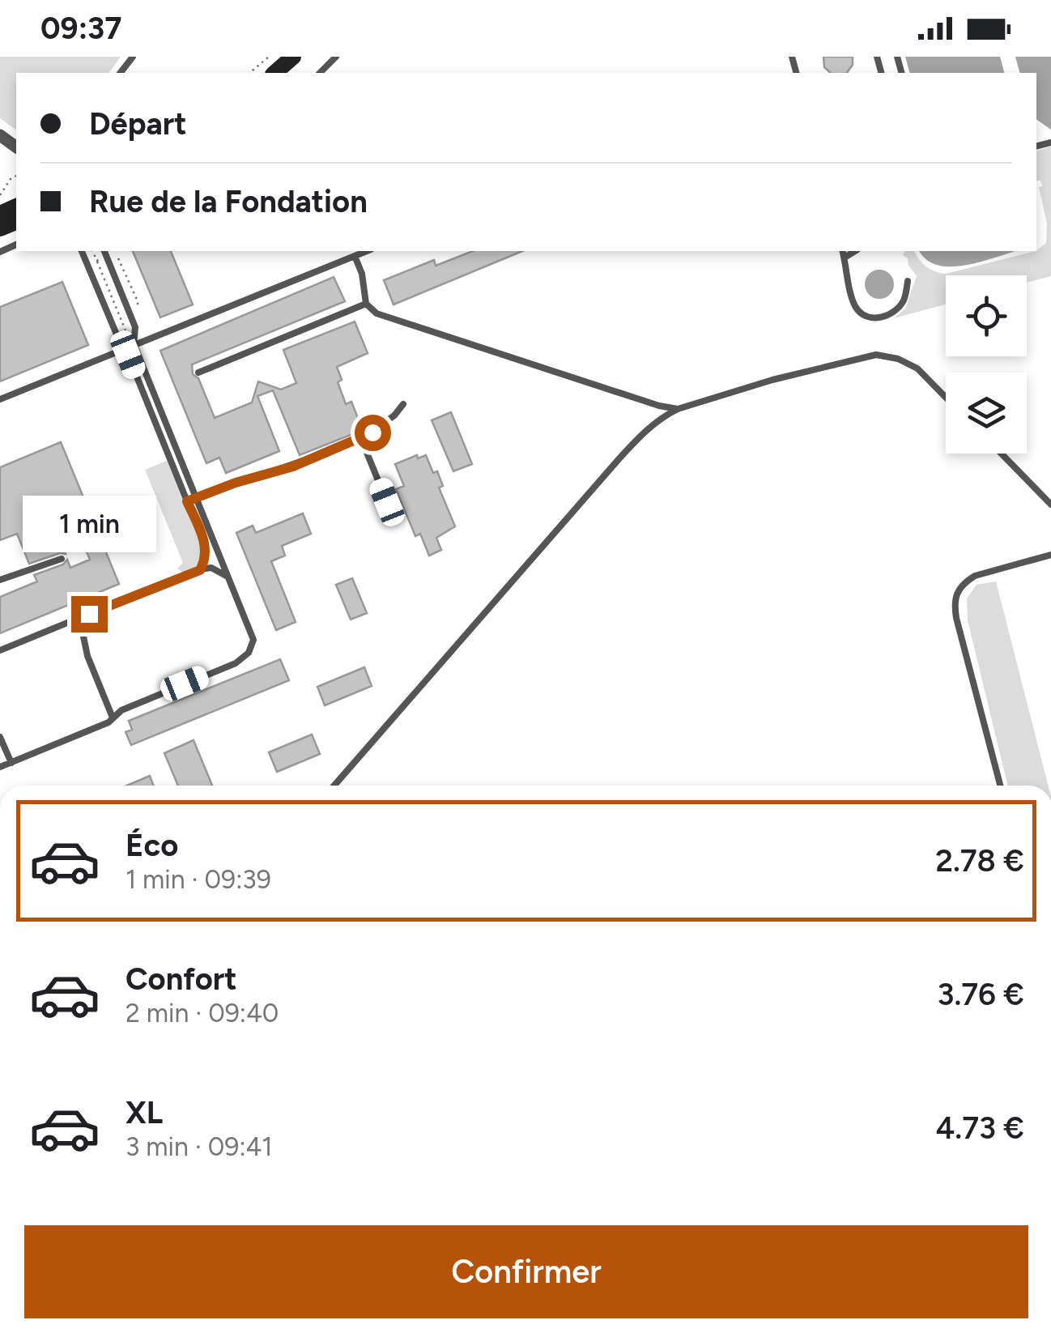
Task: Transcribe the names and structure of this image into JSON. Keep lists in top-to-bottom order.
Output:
{
  "page": {
    "status": "09:37",
    "banner": ["Départ", "Rue de la Fondation"],
    "bubble": "1 min",
    "list": [
      {
        "name": "Éco",
        "note": "1 min · 09:39",
        "value": "2.78 €"
      },
      {
        "name": "Confort",
        "note": "2 min · 09:40",
        "value": "3.76 €"
      },
      {
        "name": "XL",
        "note": "3 min · 09:41",
        "value": "4.73 €"
      }
    ],
    "buttons": "Confirmer"
  }
}
